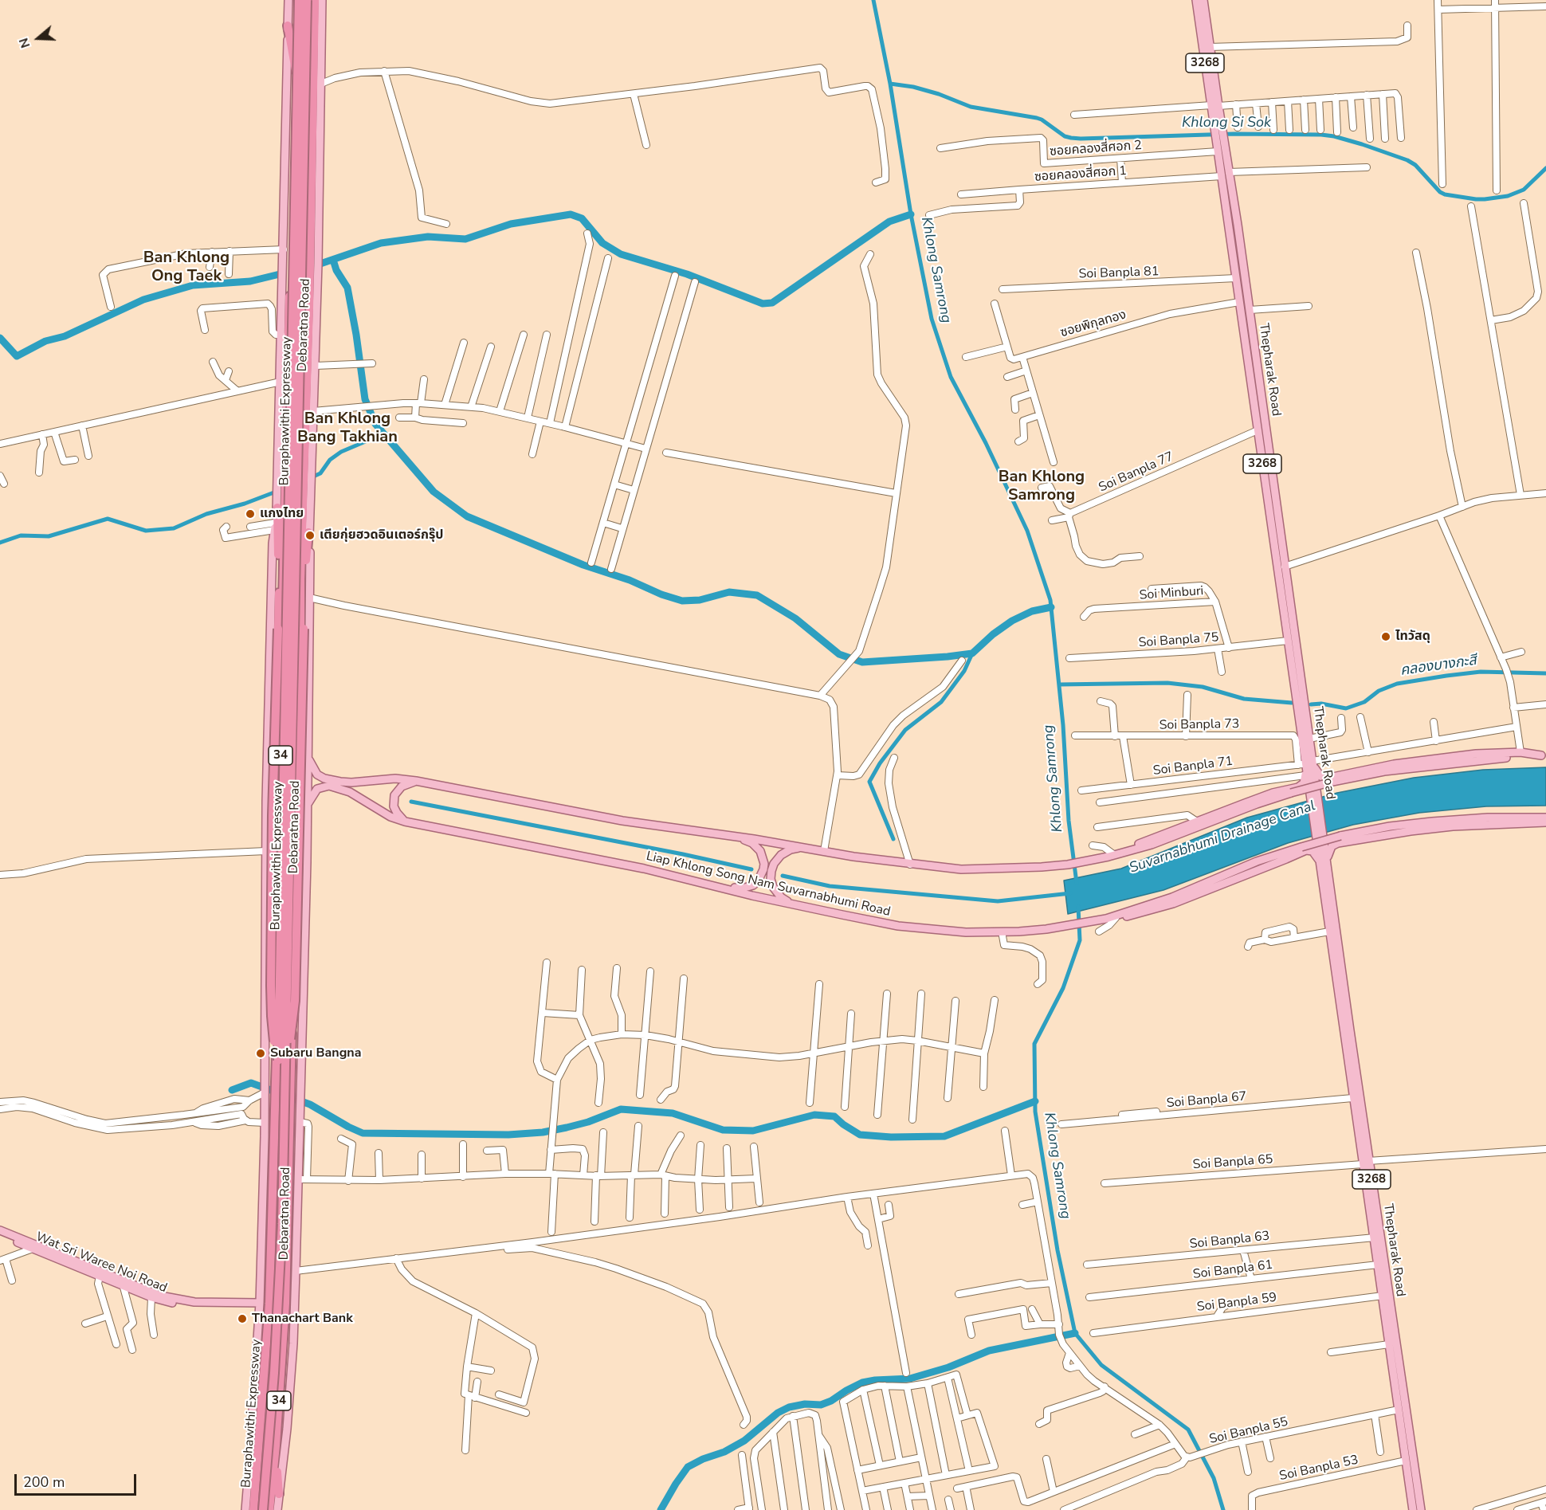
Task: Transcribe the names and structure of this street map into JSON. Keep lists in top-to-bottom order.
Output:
{
  "streets": {
    "highway": ["Debaratna Road", "Buraphawithi Expressway", "34"],
    "main road": [
      "3268",
      "Thepharak Road",
      "Liap Khlong Song Nam Suvarnabhumi Road",
      "Wat Sri Waree Noi Road"
    ],
    "street": [
      "ซอยคลองสี่ศอก 2",
      "ซอยคลองสี่ศอก 1",
      "Soi Banpla 81",
      "ซอยพิกุลทอง",
      "Soi Banpla 77",
      "Soi Minburi",
      "Soi Banpla 75",
      "Soi Banpla 73",
      "Soi Banpla 71",
      "Soi Banpla 67",
      "Soi Banpla 65",
      "Soi Banpla 63",
      "Soi Banpla 61",
      "Soi Banpla 59",
      "Soi Banpla 55",
      "Soi Banpla 53"
    ]
  },
  "crossings": [
    ["ซอยคลองสี่ศอก 2", "Thepharak Road"],
    ["ซอยคลองสี่ศอก 1", "Thepharak Road"],
    ["Soi Banpla 81", "Thepharak Road"],
    ["ซอยพิกุลทอง", "Thepharak Road"],
    ["Debaratna Road", "Buraphawithi Expressway"],
    ["Debaratna Road", "Liap Khlong Song Nam Suvarnabhumi Road"],
    ["Debaratna Road", "Wat Sri Waree Noi Road"],
    ["Thepharak Road", "Soi Banpla 77"],
    ["Thepharak Road", "Soi Banpla 75"],
    ["Thepharak Road", "Soi Banpla 73"],
    ["Thepharak Road", "Soi Banpla 71"],
    ["Thepharak Road", "Soi Banpla 67"],
    ["Thepharak Road", "Soi Banpla 65"],
    ["Thepharak Road", "Soi Banpla 63"],
    ["Thepharak Road", "Soi Banpla 61"],
    ["Thepharak Road", "Soi Banpla 59"],
    ["Thepharak Road", "Soi Banpla 55"],
    ["Thepharak Road", "Soi Banpla 53"],
    ["Soi Minburi", "Soi Banpla 75"],
    ["Soi Banpla 73", "Soi Banpla 71"]
  ],
  "districts": ["Ban Khlong Ong Taek", "Ban Khlong Bang Takhian", "Ban Khlong Samrong"],
  "water": [
    "Khlong Si Sok",
    "Khlong Samrong",
    "คลองบางกะสี",
    "Suvarnabhumi Drainage Canal"
  ],
  "places": [
    "แกงไทย",
    "เตียกุ่ยฮวดอินเตอร์กรุ๊ป",
    "ไทวัสดุ",
    "Subaru Bangna",
    "Thanachart Bank"
  ],
  "scale_bar": "200 m",
  "north": "left"
}
